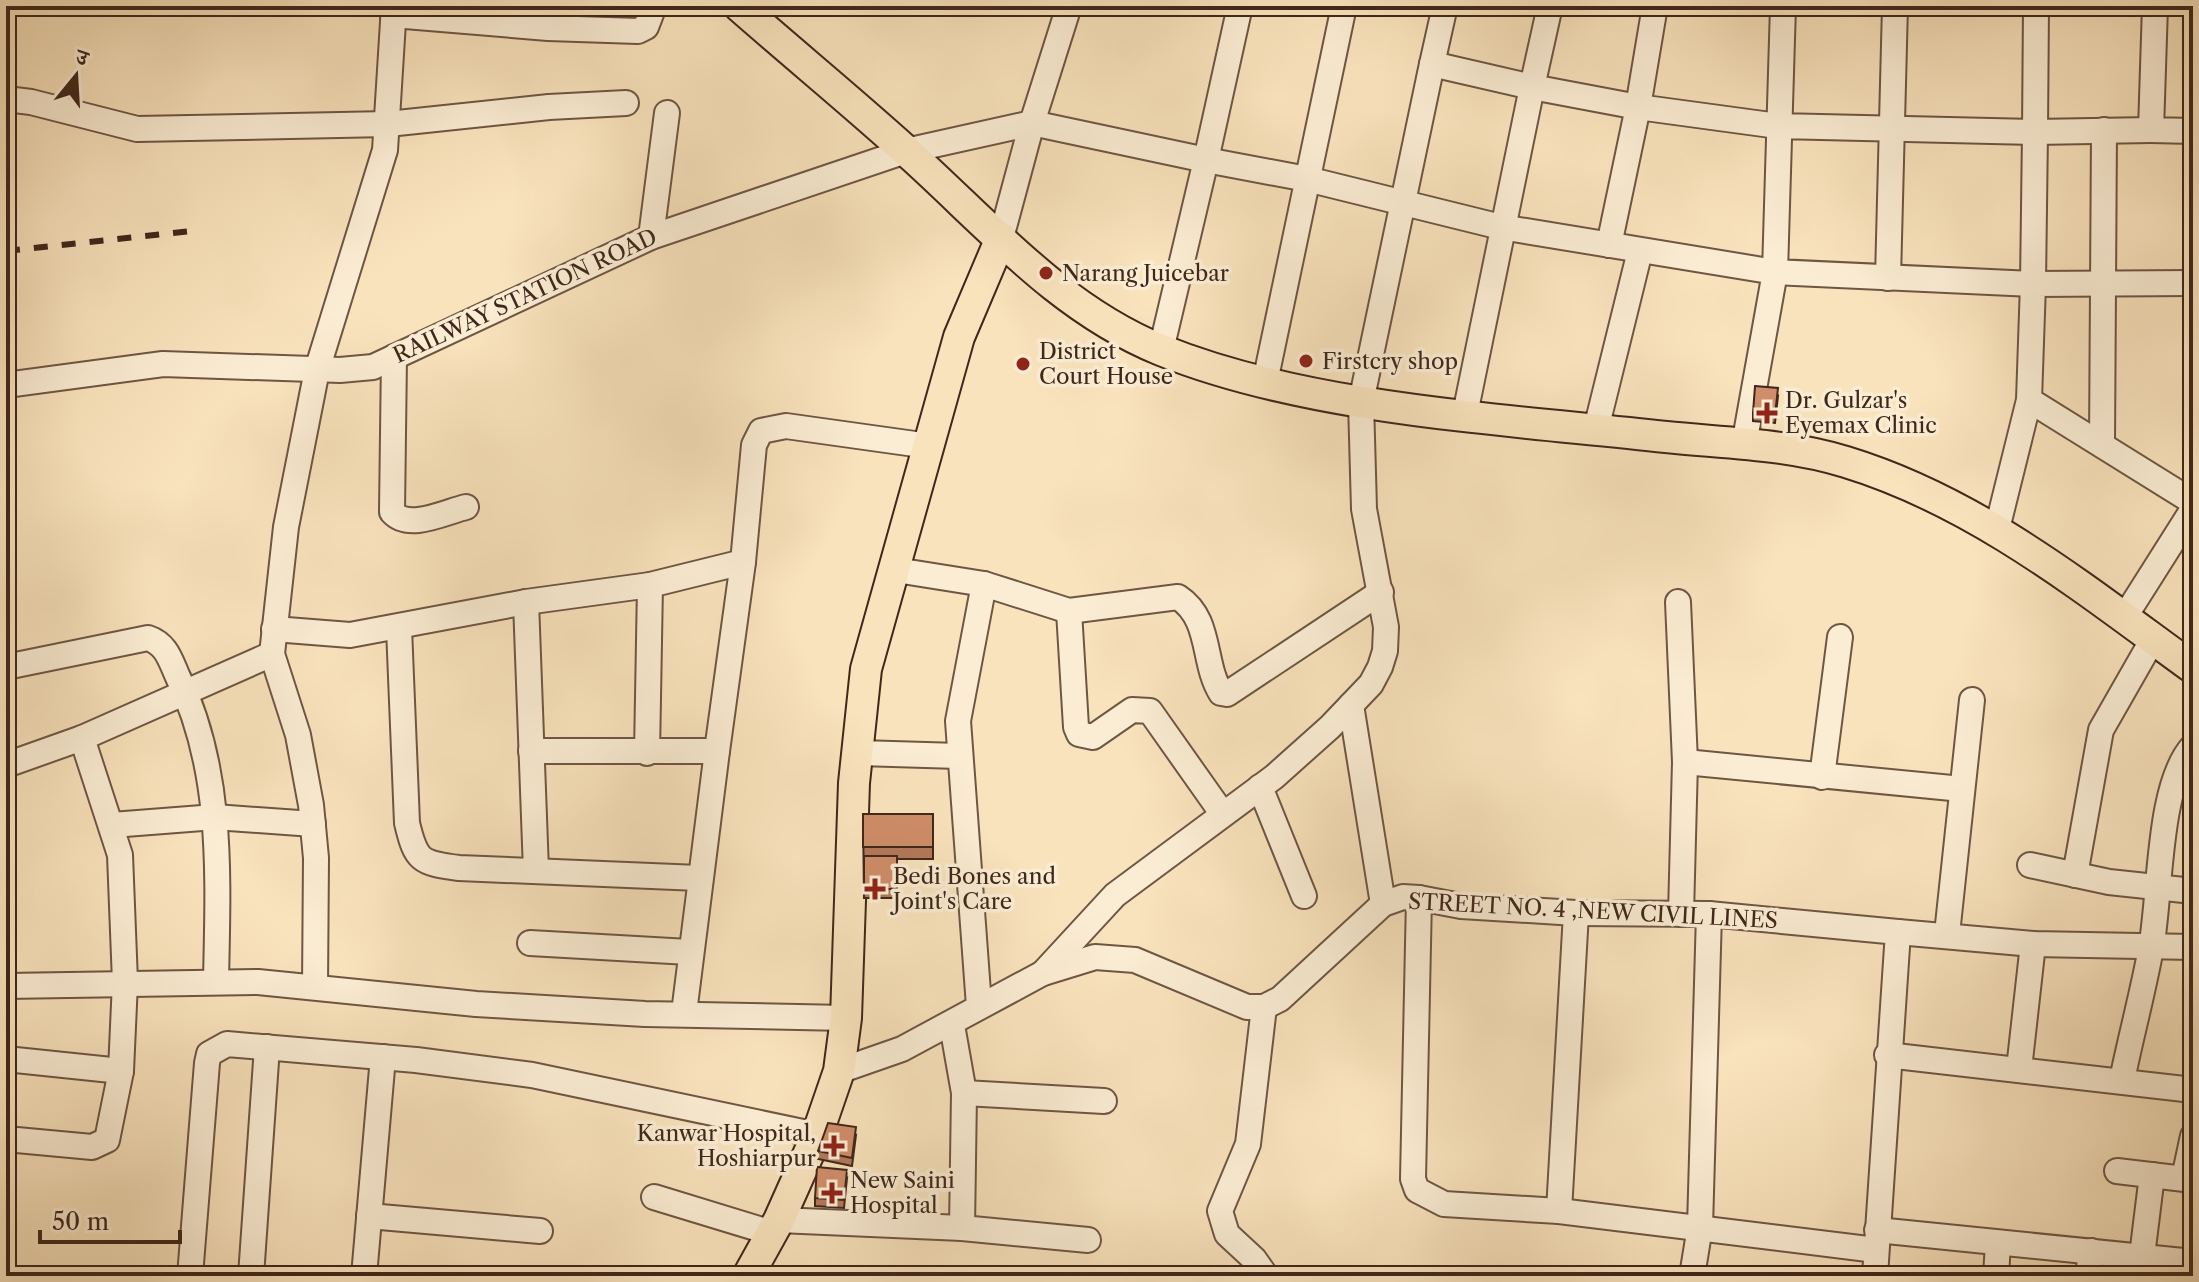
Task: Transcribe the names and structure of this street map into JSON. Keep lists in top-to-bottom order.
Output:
{
  "streets": {
    "street": ["RAILWAY STATION ROAD", "STREET NO. 4 ,NEW CIVIL LINES"]
  },
  "places": {
    "other": ["Narang Juicebar", "Firstcry shop", "District Court House"],
    "health": [
      "Dr. Gulzar's Eyemax Clinic",
      "Bedi Bones and Joint's Care",
      "Kanwar Hospital, Hoshiarpur",
      "New Saini Hospital"
    ]
  },
  "scale_bar": "50 m",
  "north": "top"
}
